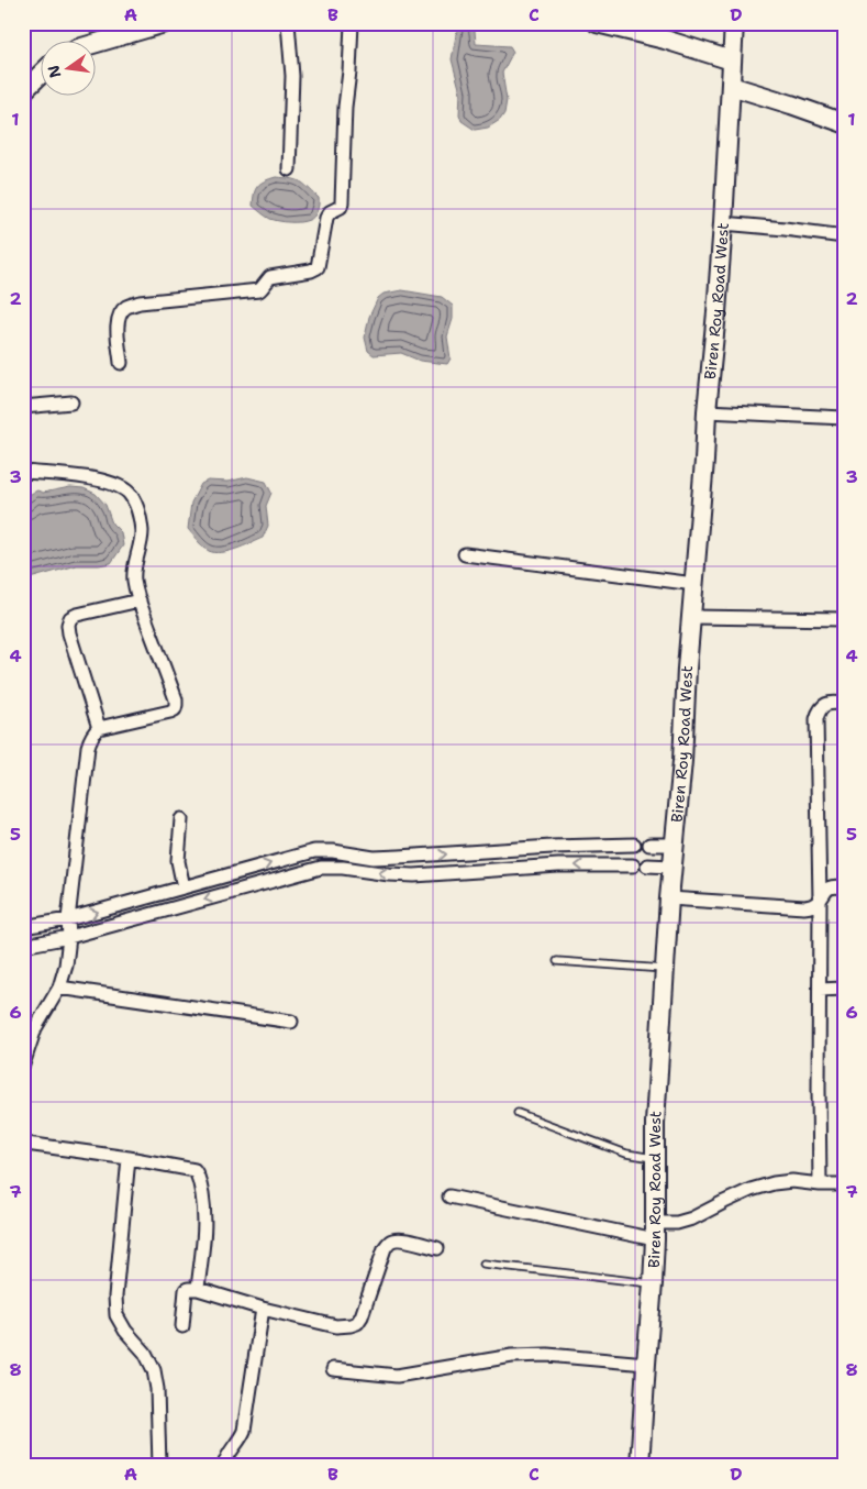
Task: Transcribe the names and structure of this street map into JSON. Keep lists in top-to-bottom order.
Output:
{
  "streets": {
    "main road": ["Biren Roy Road West"]
  },
  "north": "left",
  "grid": {
    "columns": [
      "A",
      "B",
      "C",
      "D"
    ],
    "rows": [
      "1",
      "2",
      "3",
      "4",
      "5",
      "6",
      "7",
      "8"
    ]
  }
}
